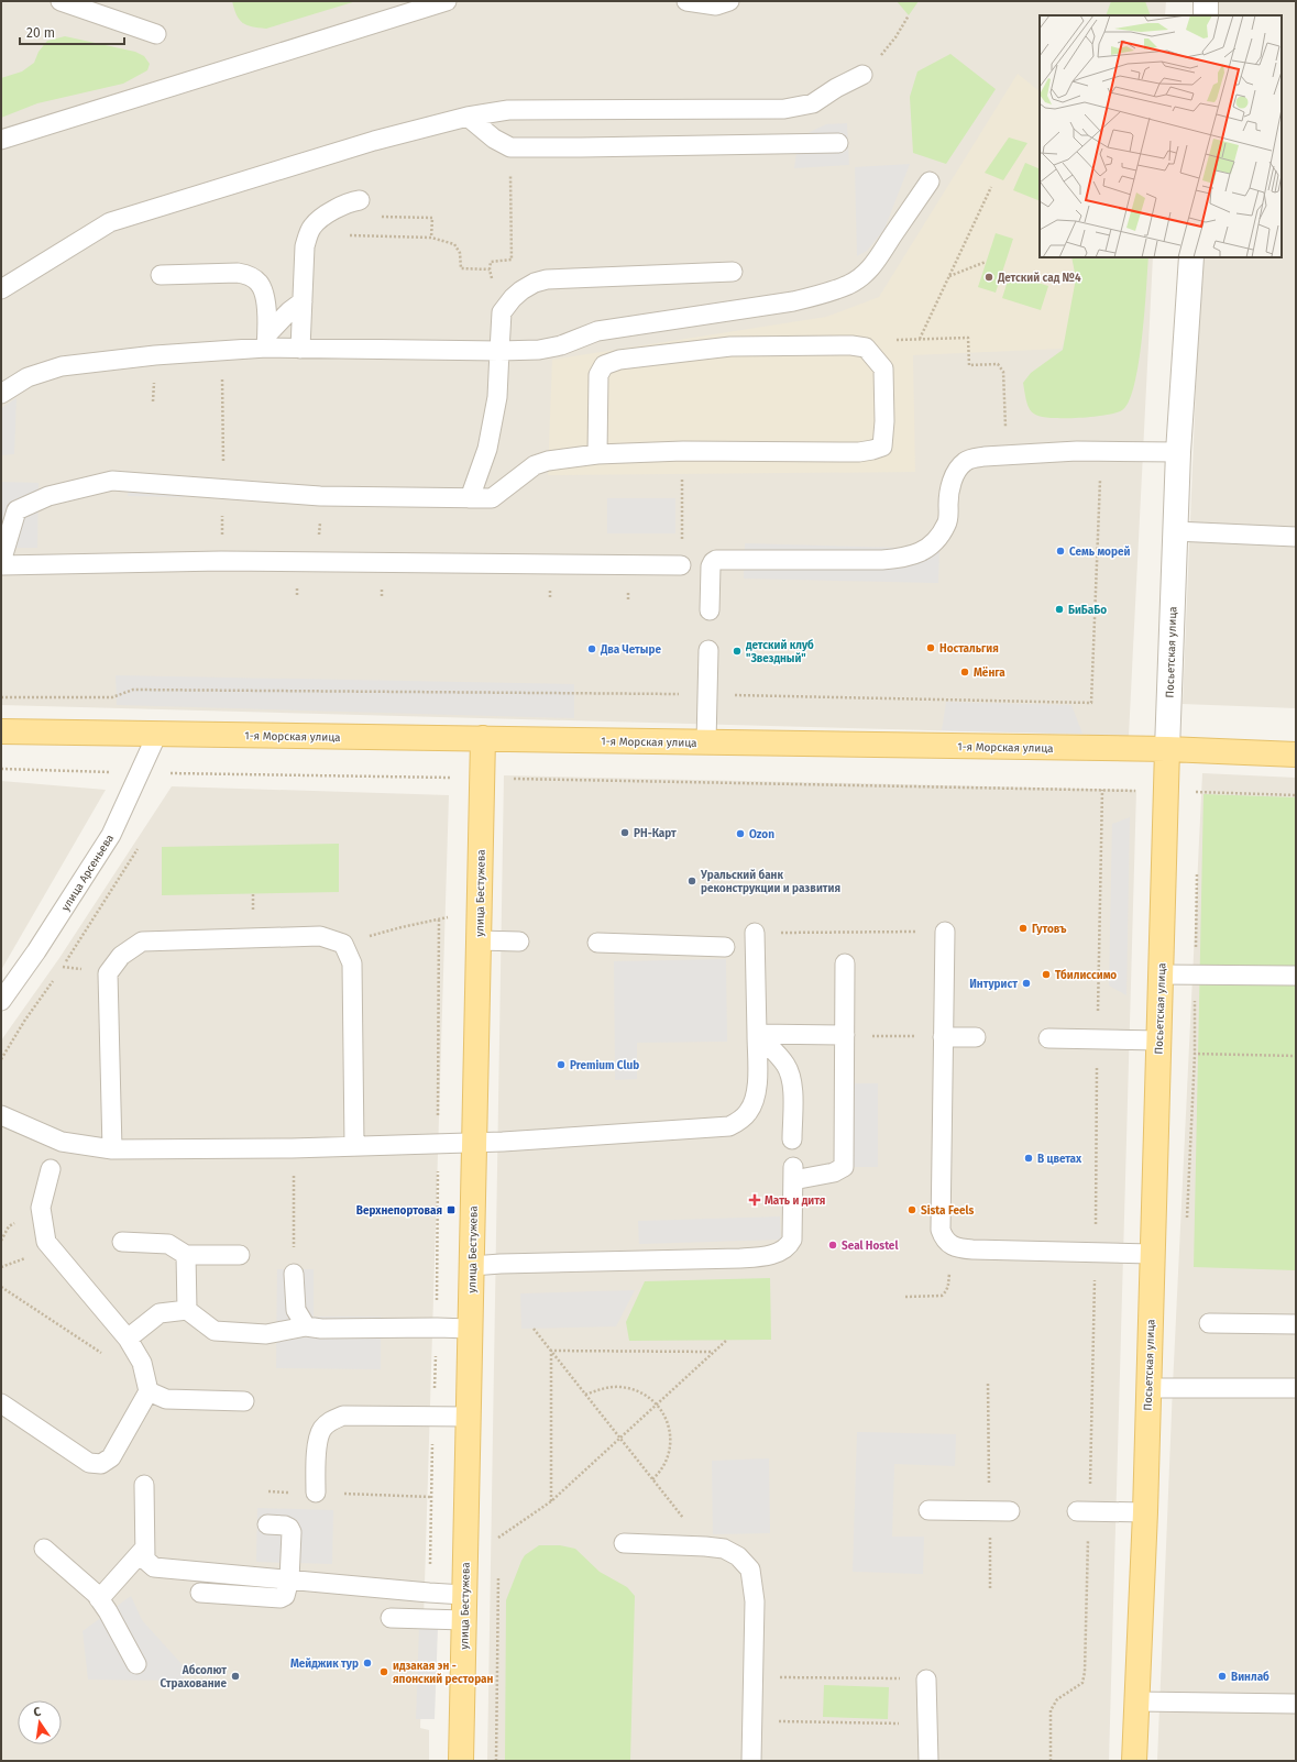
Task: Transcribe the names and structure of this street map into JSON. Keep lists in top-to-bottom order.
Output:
{
  "streets": {
    "main road": ["Посьетская улица", "1-я Морская улица", "улица Бестужева"],
    "lane": ["улица Арсеньева"]
  },
  "crossings": [
    ["Посьетская улица", "1-я Морская улица"],
    ["1-я Морская улица", "улица Арсеньева"],
    ["1-я Морская улица", "улица Бестужева"]
  ],
  "places": {
    "other": [
      "Детский сад №4",
      "Семь морей",
      "БиБаБо",
      "Ностальгия",
      "Два Четыре",
      "детский клуб \"Звездный\"",
      "Мёнга",
      "РН-Карт",
      "Ozon",
      "Уральский банк реконструкции и развития",
      "Гутовъ",
      "Тбилиссимо",
      "Интурист",
      "Premium Club",
      "В цветах",
      "Sista Feels",
      "Seal Hostel",
      "Мейджик тур",
      "идзакая эн - японский ресторан",
      "Абсолют Страхование",
      "Винлаб"
    ],
    "health": ["Мать и дитя"],
    "transit": ["Верхнепортовая"]
  },
  "scale_bar": "20 m",
  "north": "top"
}
